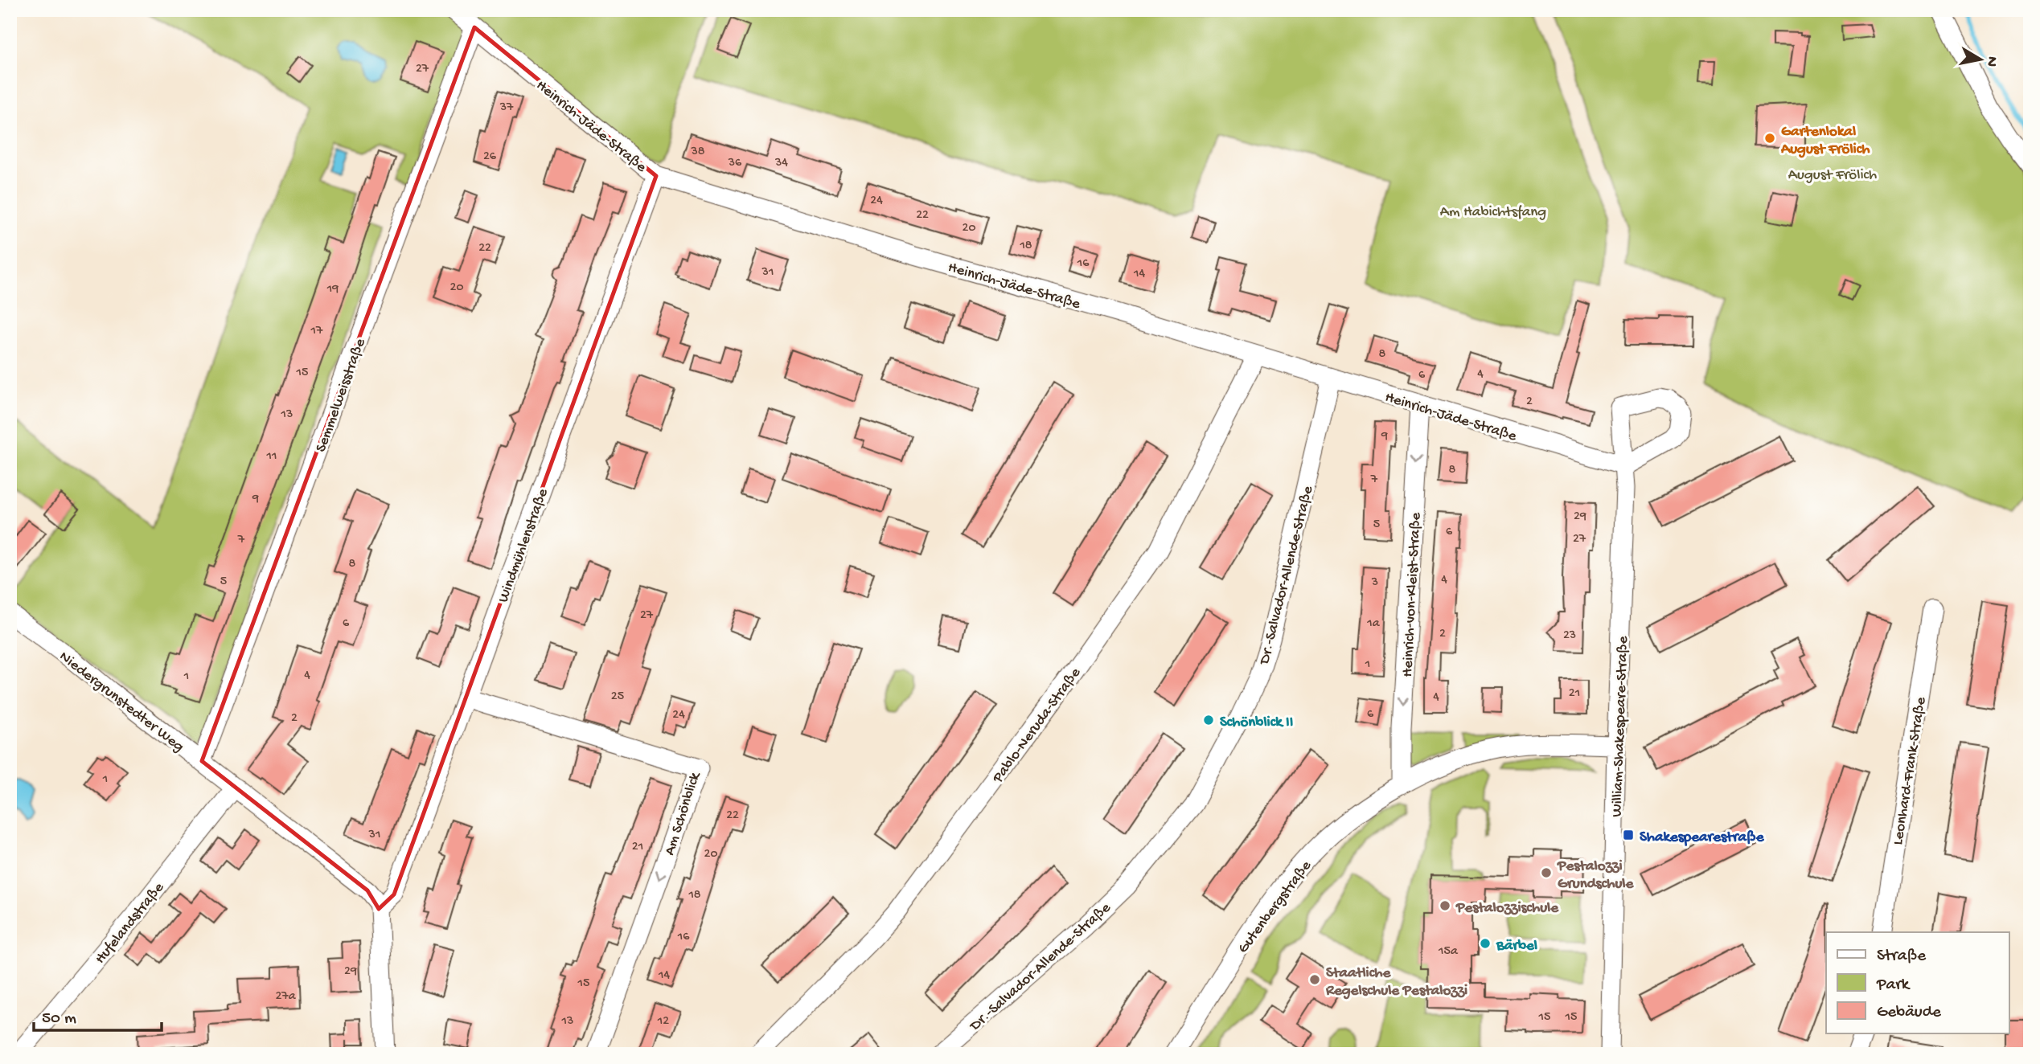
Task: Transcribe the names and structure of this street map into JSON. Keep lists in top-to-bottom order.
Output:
{
  "streets": {
    "street": [
      "Heinrich-Jäde-Straße",
      "Semmelweisstraße",
      "Windmühlenstraße",
      "Dr.-Salvador-Allende-Straße",
      "Heinrich-von-Kleist-Straße",
      "Niedergrunstedter Weg",
      "Pablo-Neruda-Straße",
      "William-Shakespeare-Straße",
      "Leonhard-Frank-Straße",
      "Am Schönblick",
      "Gutenbergstraße",
      "Hufelandstraße"
    ]
  },
  "crossings": [
    ["Heinrich-Jäde-Straße", "Semmelweisstraße"],
    ["Heinrich-Jäde-Straße", "Windmühlenstraße"],
    ["Heinrich-Jäde-Straße", "Dr.-Salvador-Allende-Straße"],
    ["Heinrich-Jäde-Straße", "Heinrich-von-Kleist-Straße"],
    ["Heinrich-Jäde-Straße", "Pablo-Neruda-Straße"],
    ["Heinrich-Jäde-Straße", "William-Shakespeare-Straße"],
    ["Semmelweisstraße", "Niedergrunstedter Weg"],
    ["Windmühlenstraße", "Am Schönblick"],
    ["Heinrich-von-Kleist-Straße", "Gutenbergstraße"],
    ["Niedergrunstedter Weg", "Hufelandstraße"],
    ["William-Shakespeare-Straße", "Gutenbergstraße"]
  ],
  "one_way": ["Heinrich-von-Kleist-Straße"],
  "parks": ["August Frölich", "Am Habichtsfang"],
  "places": {
    "other": [
      "Gartenlokal August Frölich",
      "Schönblick II",
      "Pestalozzi Grundschule",
      "Pestalozzischule",
      "Bärbel",
      "Staatliche Regelschule Pestalozzi"
    ],
    "transit": ["Shakespearestraße"]
  },
  "house_numbers": [
    "27",
    "37",
    "38",
    "26",
    "36",
    "34",
    "24",
    "22",
    "20",
    "18",
    "22",
    "16",
    "31",
    "14",
    "20",
    "19",
    "17",
    "8",
    "15",
    "4",
    "6",
    "2",
    "13",
    "9",
    "11",
    "8",
    "7",
    "9",
    "29",
    "5",
    "6",
    "27",
    "7",
    "8",
    "4",
    "5",
    "3",
    "27",
    "6",
    "1a",
    "2",
    "23",
    "1",
    "4",
    "1",
    "21",
    "25",
    "4",
    "6",
    "24",
    "2",
    "1",
    "22",
    "31",
    "21",
    "20",
    "18",
    "16",
    "15a",
    "29",
    "14",
    "15",
    "27a",
    "15",
    "15",
    "13",
    "12"
  ],
  "legend": ["Straße", "Park", "Gebäude"],
  "scale_bar": "50 m",
  "north": "right"
}
